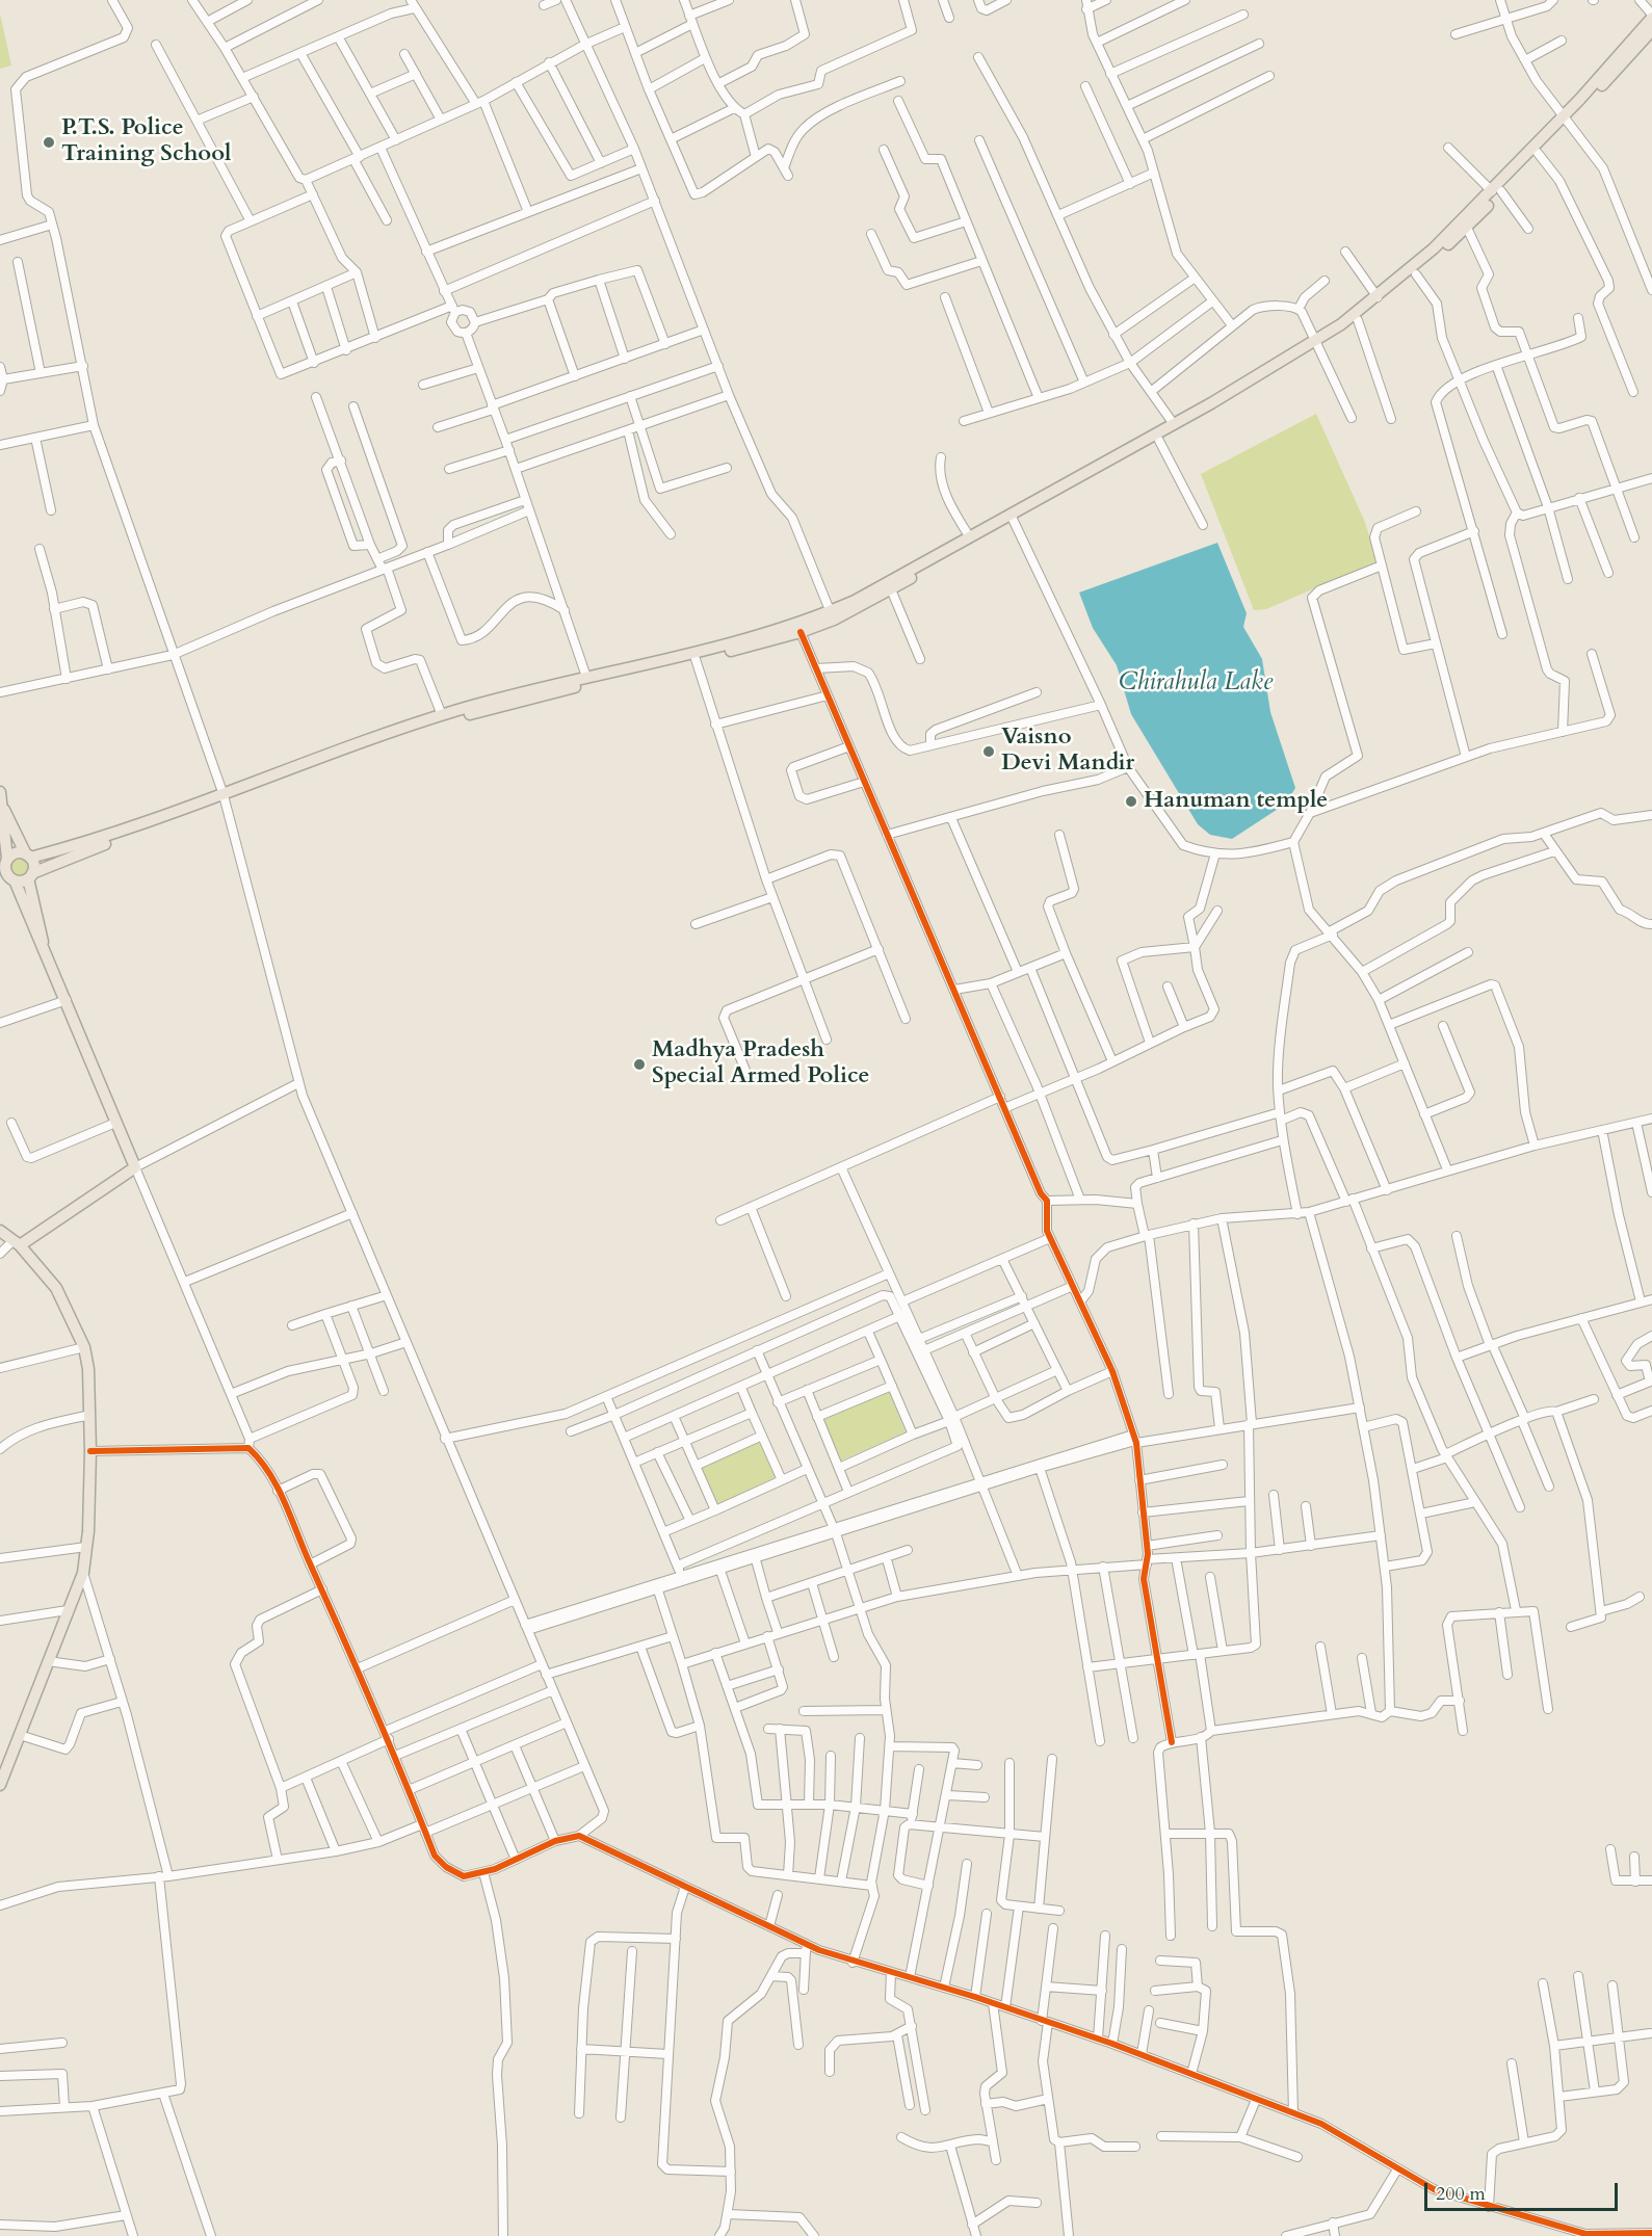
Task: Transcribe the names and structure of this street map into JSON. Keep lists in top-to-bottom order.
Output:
{
  "water": ["Chirahula Lake"],
  "places": [
    "P.T.S. Police Training School",
    "Vaisno Devi Mandir",
    "Hanuman temple",
    "Madhya Pradesh Special Armed Police"
  ],
  "scale_bar": "200 m"
}
